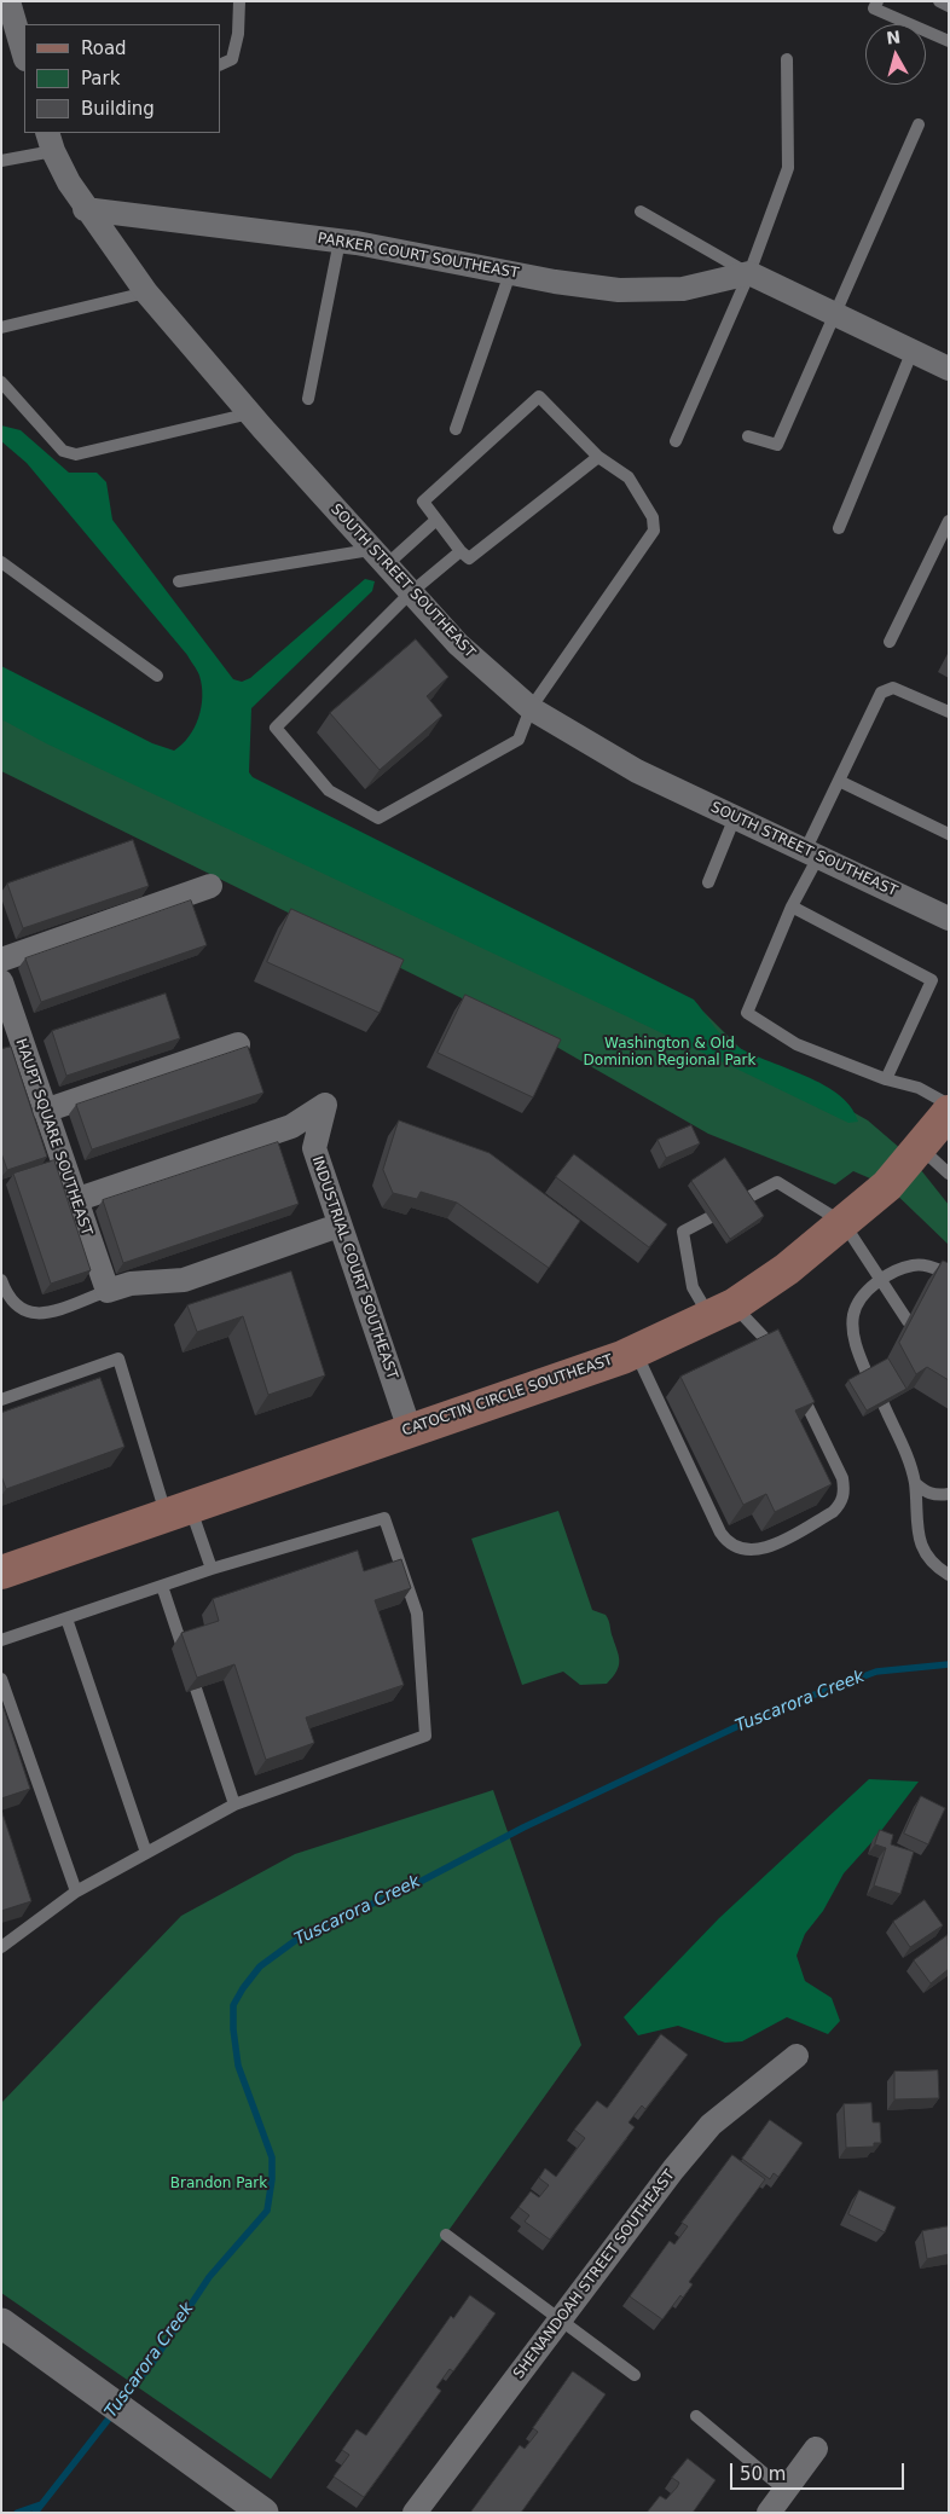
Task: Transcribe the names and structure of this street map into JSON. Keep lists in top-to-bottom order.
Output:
{
  "streets": {
    "main road": ["CATOCTIN CIRCLE SOUTHEAST"],
    "street": [
      "PARKER COURT SOUTHEAST",
      "SOUTH STREET SOUTHEAST",
      "HAUPT SQUARE SOUTHEAST",
      "INDUSTRIAL COURT SOUTHEAST",
      "SHENANDOAH STREET SOUTHEAST"
    ]
  },
  "crossings": [
    ["PARKER COURT SOUTHEAST", "SOUTH STREET SOUTHEAST"],
    ["HAUPT SQUARE SOUTHEAST", "INDUSTRIAL COURT SOUTHEAST"],
    ["INDUSTRIAL COURT SOUTHEAST", "CATOCTIN CIRCLE SOUTHEAST"]
  ],
  "water": ["Tuscarora Creek"],
  "parks": ["Washington & Old Dominion Regional Park", "Brandon Park"],
  "legend": ["Road", "Park", "Building"],
  "scale_bar": "50 m",
  "north": "top"
}
